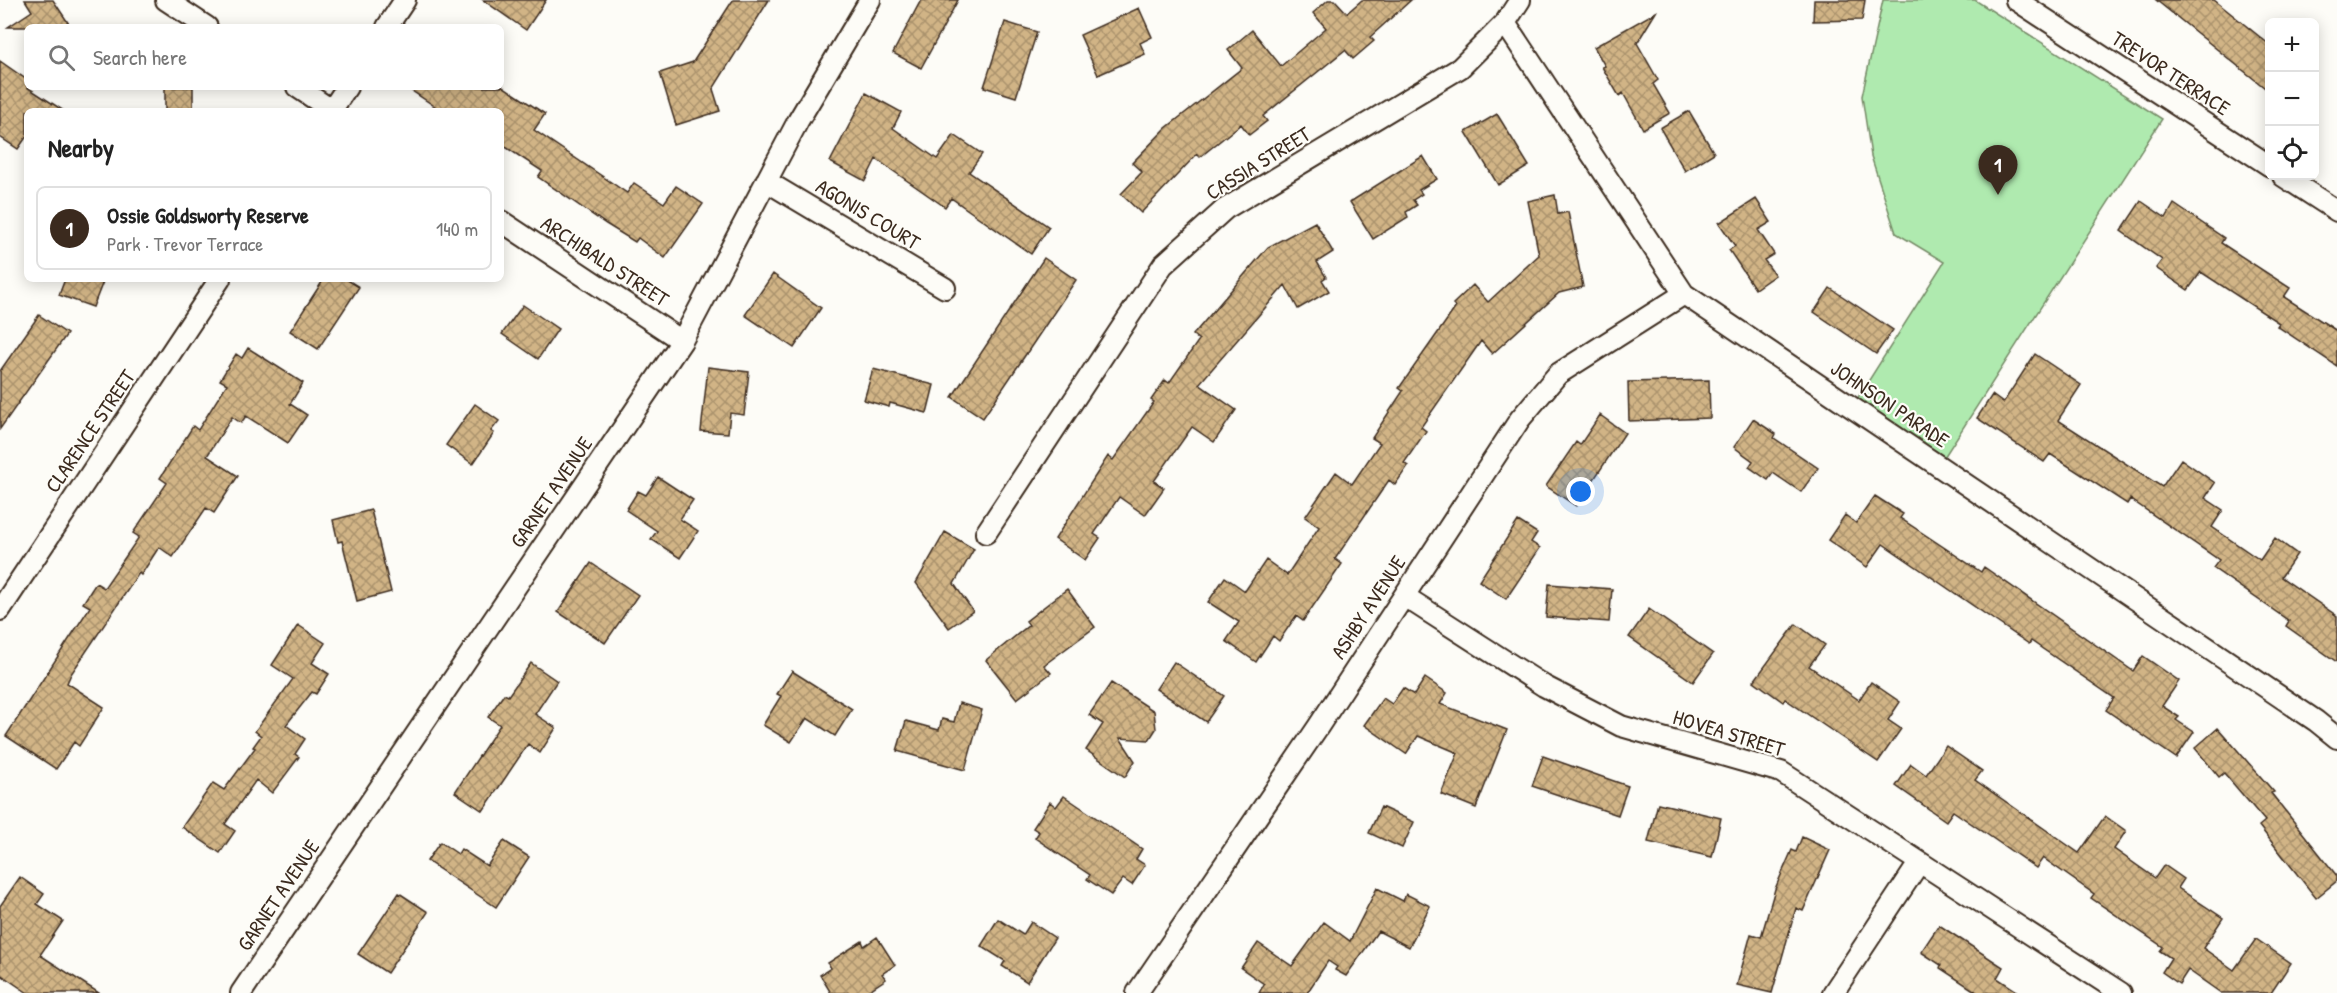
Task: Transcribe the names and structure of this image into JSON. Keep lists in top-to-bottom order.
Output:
{
  "streets": {
    "street": [
      "TREVOR TERRACE",
      "CASSIA STREET",
      "AGONIS COURT",
      "ARCHIBALD STREET",
      "JOHNSON PARADE",
      "CLARENCE STREET",
      "GARNET AVENUE",
      "ASHBY AVENUE",
      "HOVEA STREET"
    ]
  },
  "crossings": [
    ["CASSIA STREET", "JOHNSON PARADE"],
    ["AGONIS COURT", "GARNET AVENUE"],
    ["ARCHIBALD STREET", "GARNET AVENUE"],
    ["JOHNSON PARADE", "ASHBY AVENUE"],
    ["ASHBY AVENUE", "HOVEA STREET"]
  ],
  "page": {
    "map_buttons": ["+", "−"],
    "search": "Search here",
    "heading": "Nearby",
    "pins": "1",
    "list": [
      {
        "mark": "1",
        "name": "Ossie Goldsworty Reserve",
        "note": "Park · Trevor Terrace",
        "value": "140 m"
      }
    ]
  }
}
